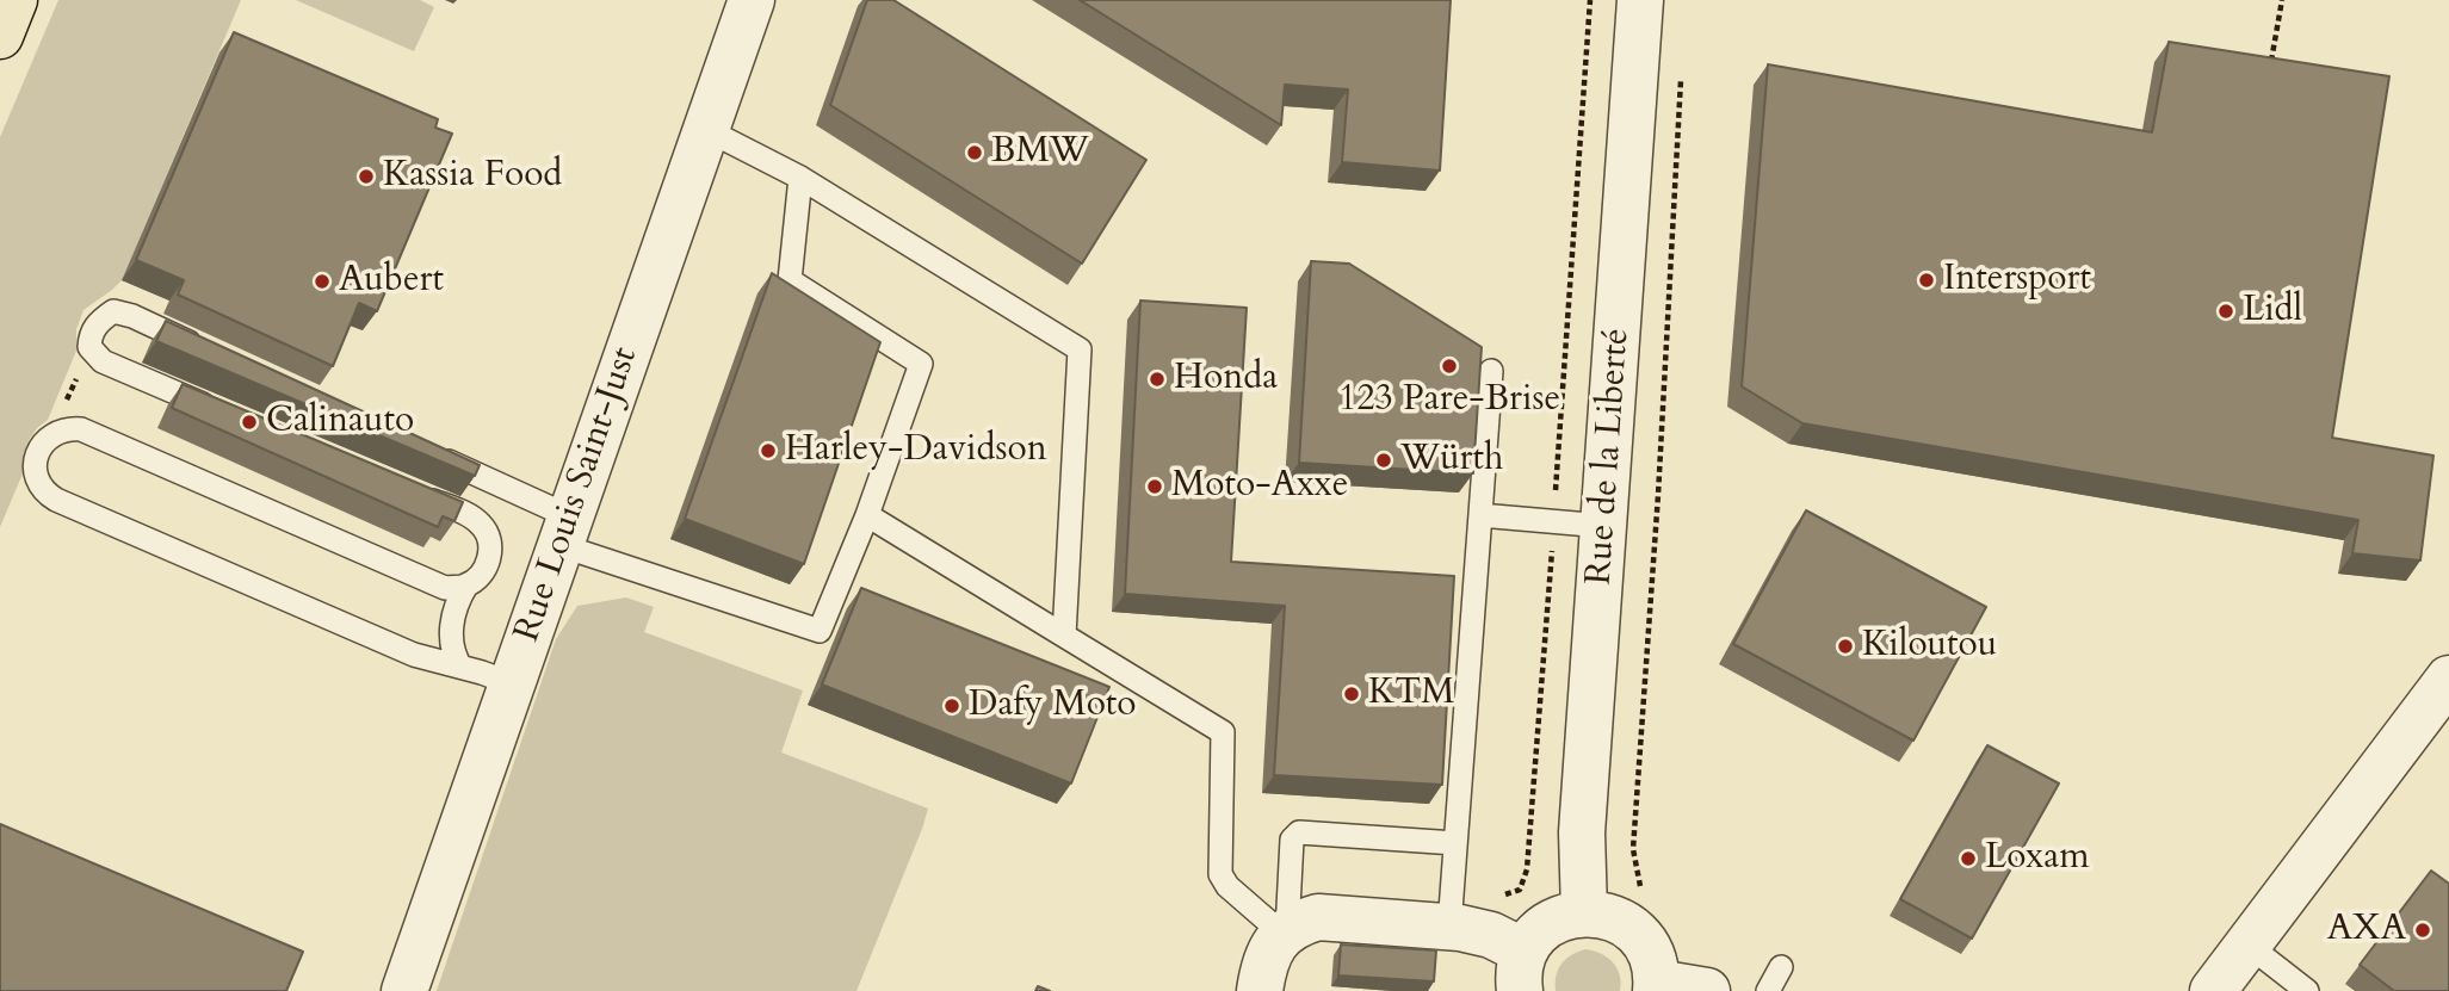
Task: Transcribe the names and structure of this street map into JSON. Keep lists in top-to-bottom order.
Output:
{
  "streets": {
    "street": ["Rue de la Liberté", "Rue Louis Saint-Just"]
  },
  "places": [
    "BMW",
    "Kassia Food",
    "Intersport",
    "Aubert",
    "Lidl",
    "123 Pare-Brise",
    "Honda",
    "Calinauto",
    "Harley-Davidson",
    "Würth",
    "Moto-Axxe",
    "Kiloutou",
    "KTM",
    "Dafy Moto",
    "Loxam",
    "AXA"
  ]
}
